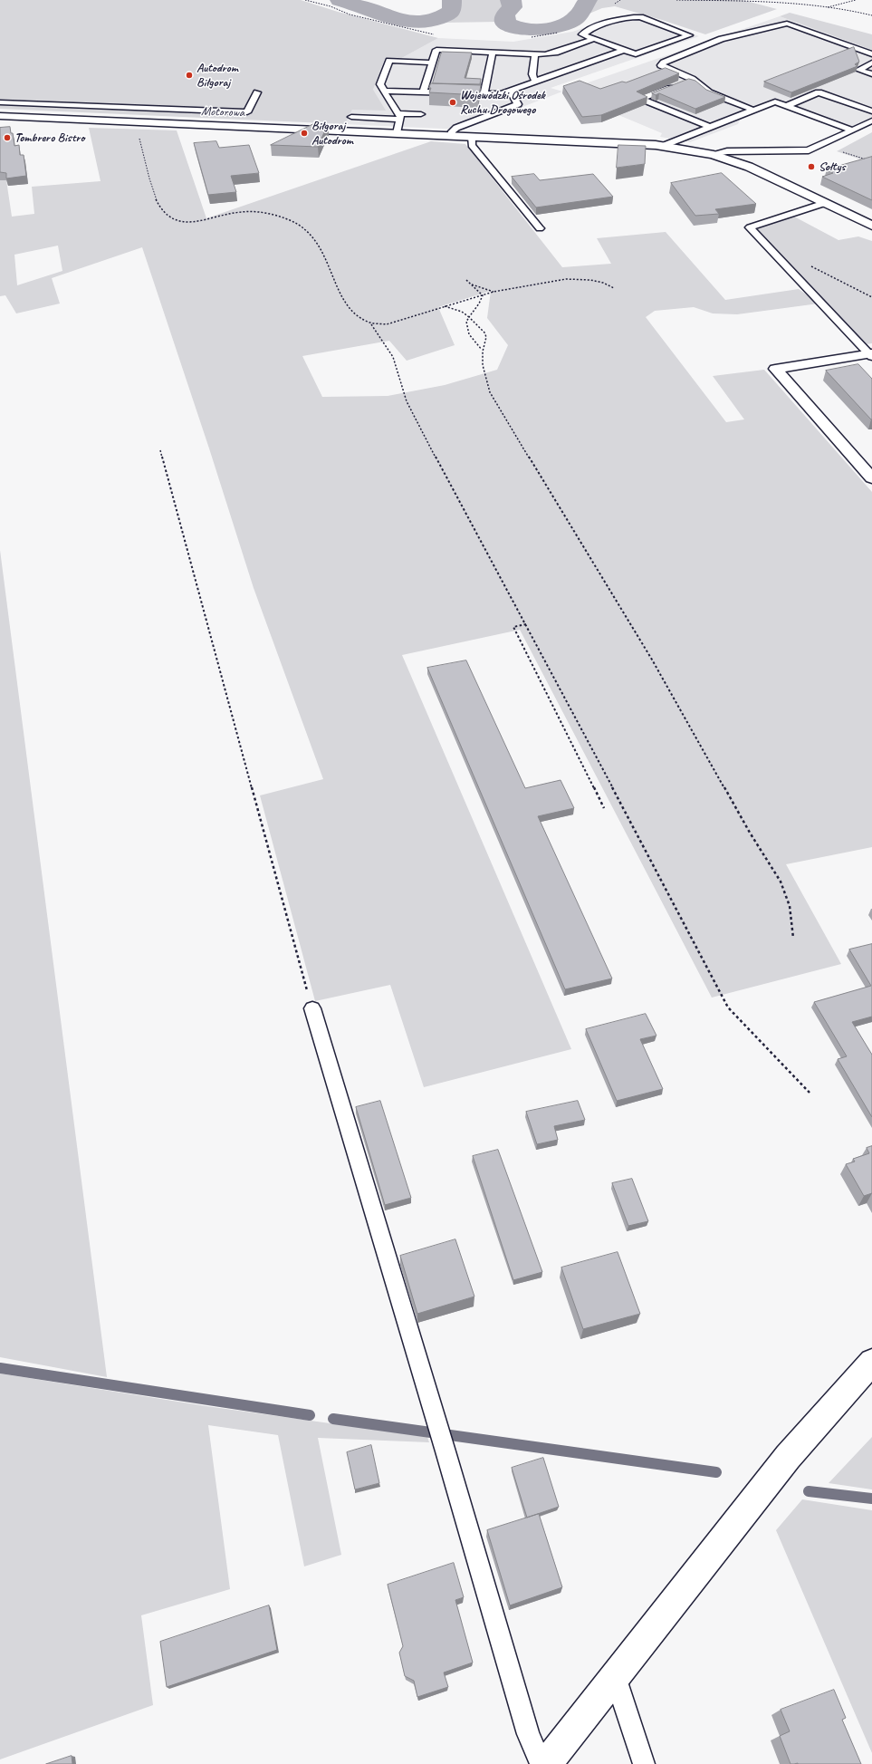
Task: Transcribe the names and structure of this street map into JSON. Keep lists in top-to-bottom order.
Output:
{
  "streets": {
    "street": ["Motorowa"]
  },
  "places": [
    "Autodrom Biłgoraj",
    "Wojewódzki Ośrodek Ruchu Drogowego",
    "Biłgoraj Autodrom",
    "Tombrero Bistro",
    "Sołtys"
  ]
}
